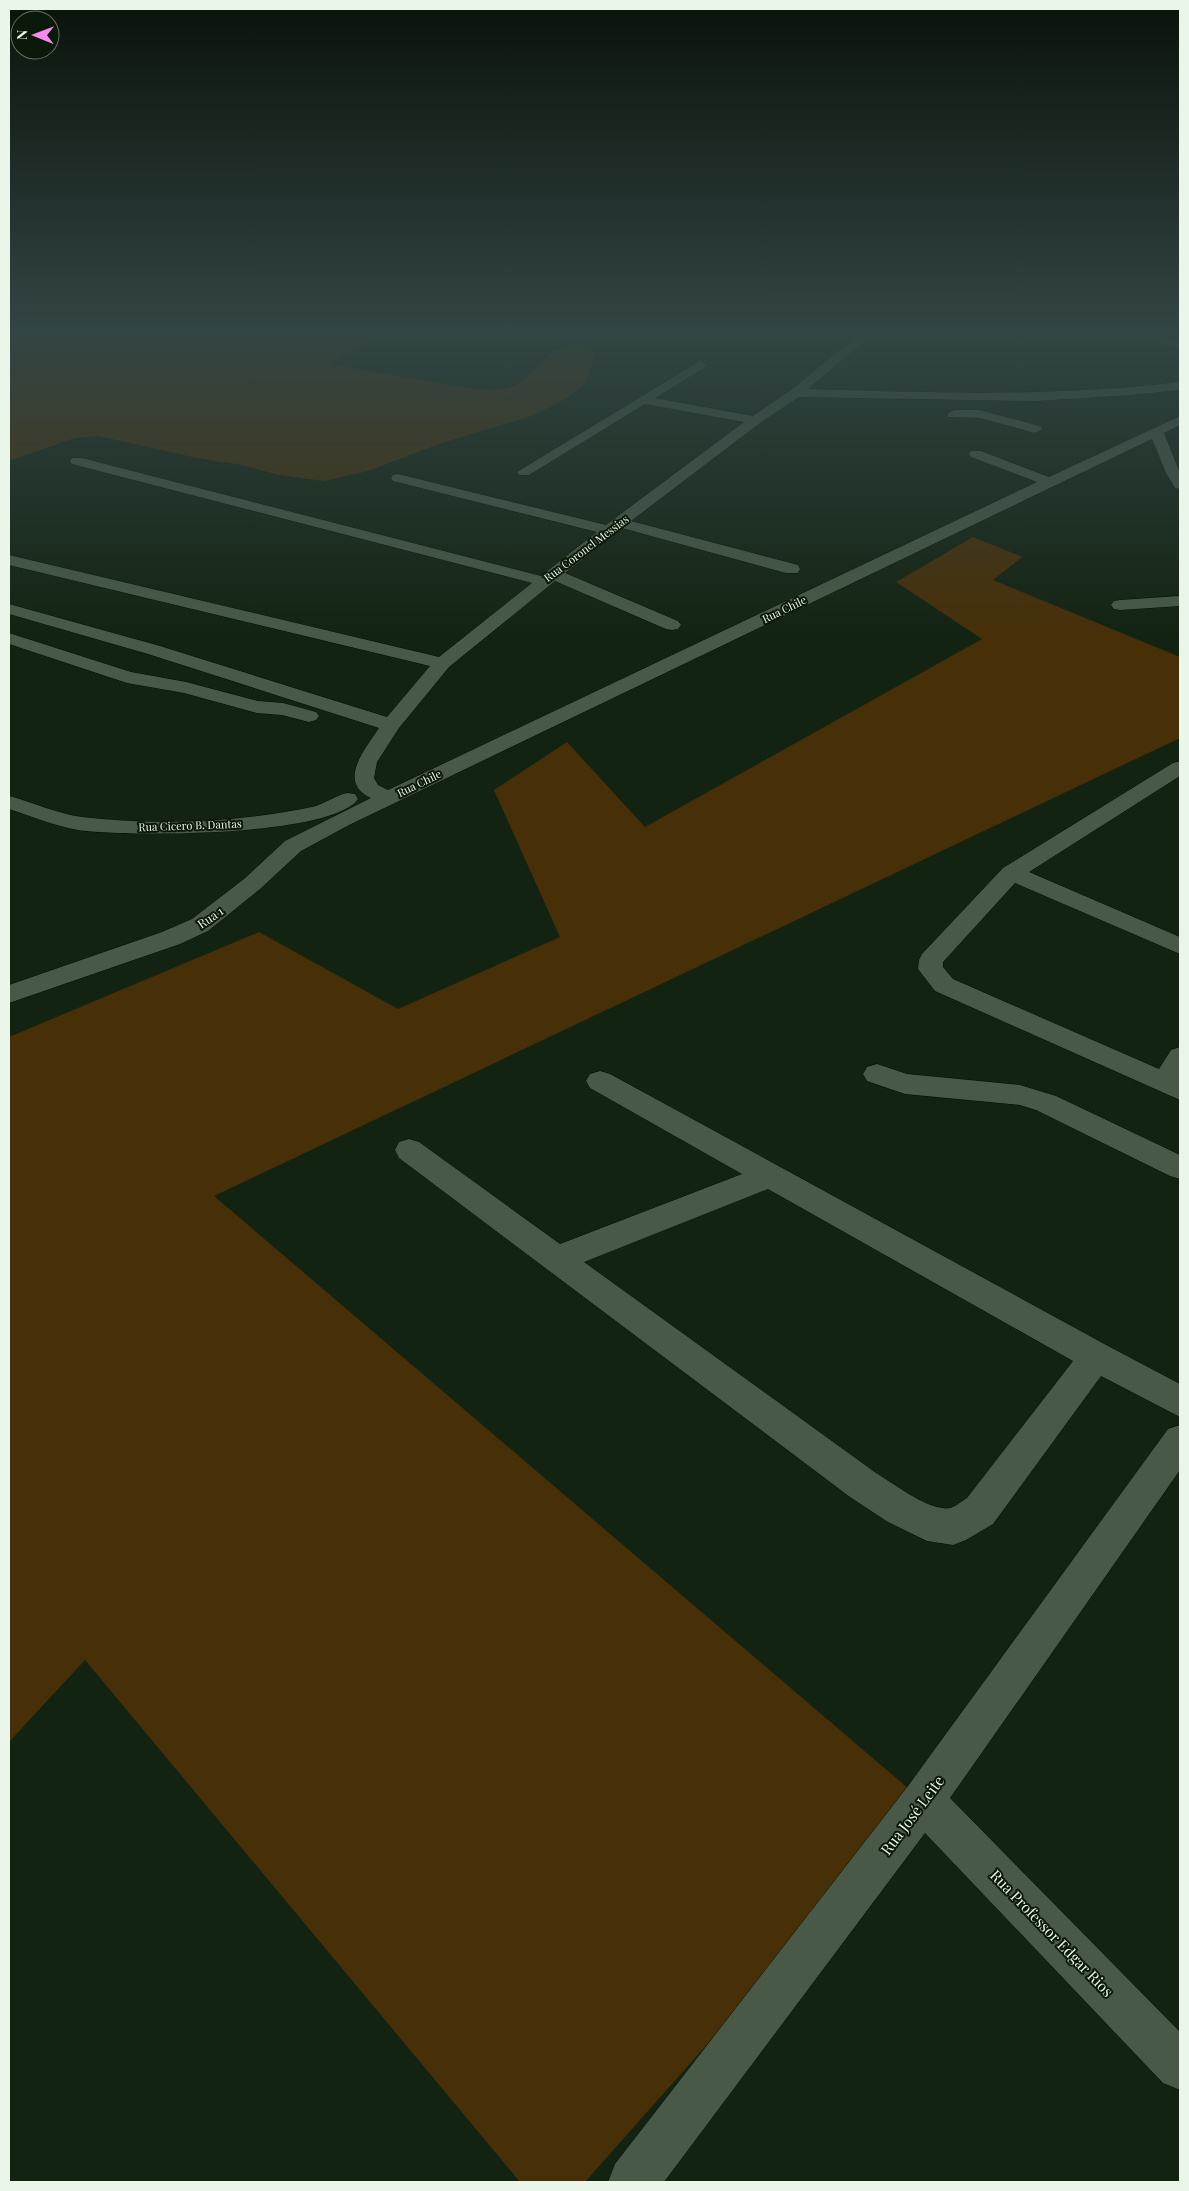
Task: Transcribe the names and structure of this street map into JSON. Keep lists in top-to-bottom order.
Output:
{
  "streets": {
    "street": [
      "Rua Coronel Messias",
      "Rua Chile",
      "Rua Cicero B. Dantas",
      "Rua 1",
      "Rua José Leite",
      "Rua Professor Edgar Rios"
    ]
  },
  "crossings": [
    ["Rua Coronel Messias", "Rua Cicero B. Dantas"],
    ["Rua Chile", "Rua 1"],
    ["Rua José Leite", "Rua Professor Edgar Rios"]
  ],
  "north": "left"
}
